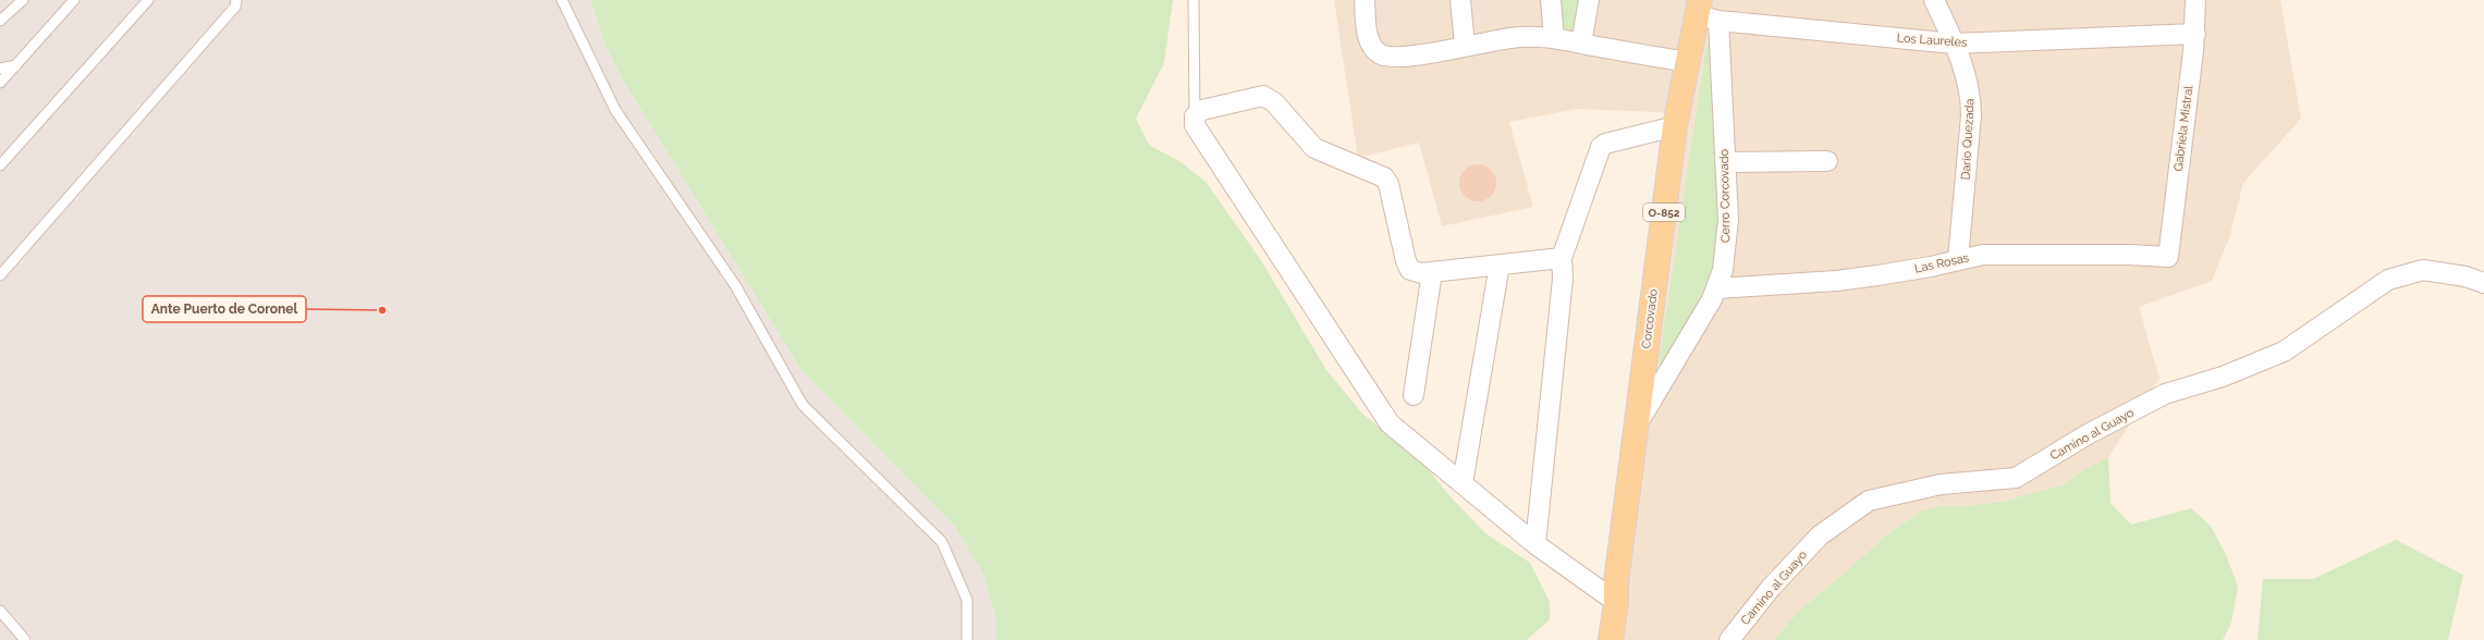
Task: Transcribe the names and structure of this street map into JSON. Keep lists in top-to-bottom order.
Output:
{
  "streets": {
    "main road": ["O-852", "Corcovado"],
    "street": [
      "Los Laureles",
      "Gabriela Mistral",
      "Darío Quezada",
      "Cerro Corcovado",
      "Las Rosas",
      "Camino al Guayo"
    ]
  },
  "crossings": [
    ["Los Laureles", "Gabriela Mistral"],
    ["Los Laureles", "Darío Quezada"],
    ["Los Laureles", "Cerro Corcovado"],
    ["Los Laureles", "Corcovado"],
    ["Gabriela Mistral", "Las Rosas"],
    ["Darío Quezada", "Las Rosas"],
    ["Cerro Corcovado", "Las Rosas"],
    ["Cerro Corcovado", "Corcovado"]
  ],
  "places": ["Ante Puerto de Coronel"]
}
